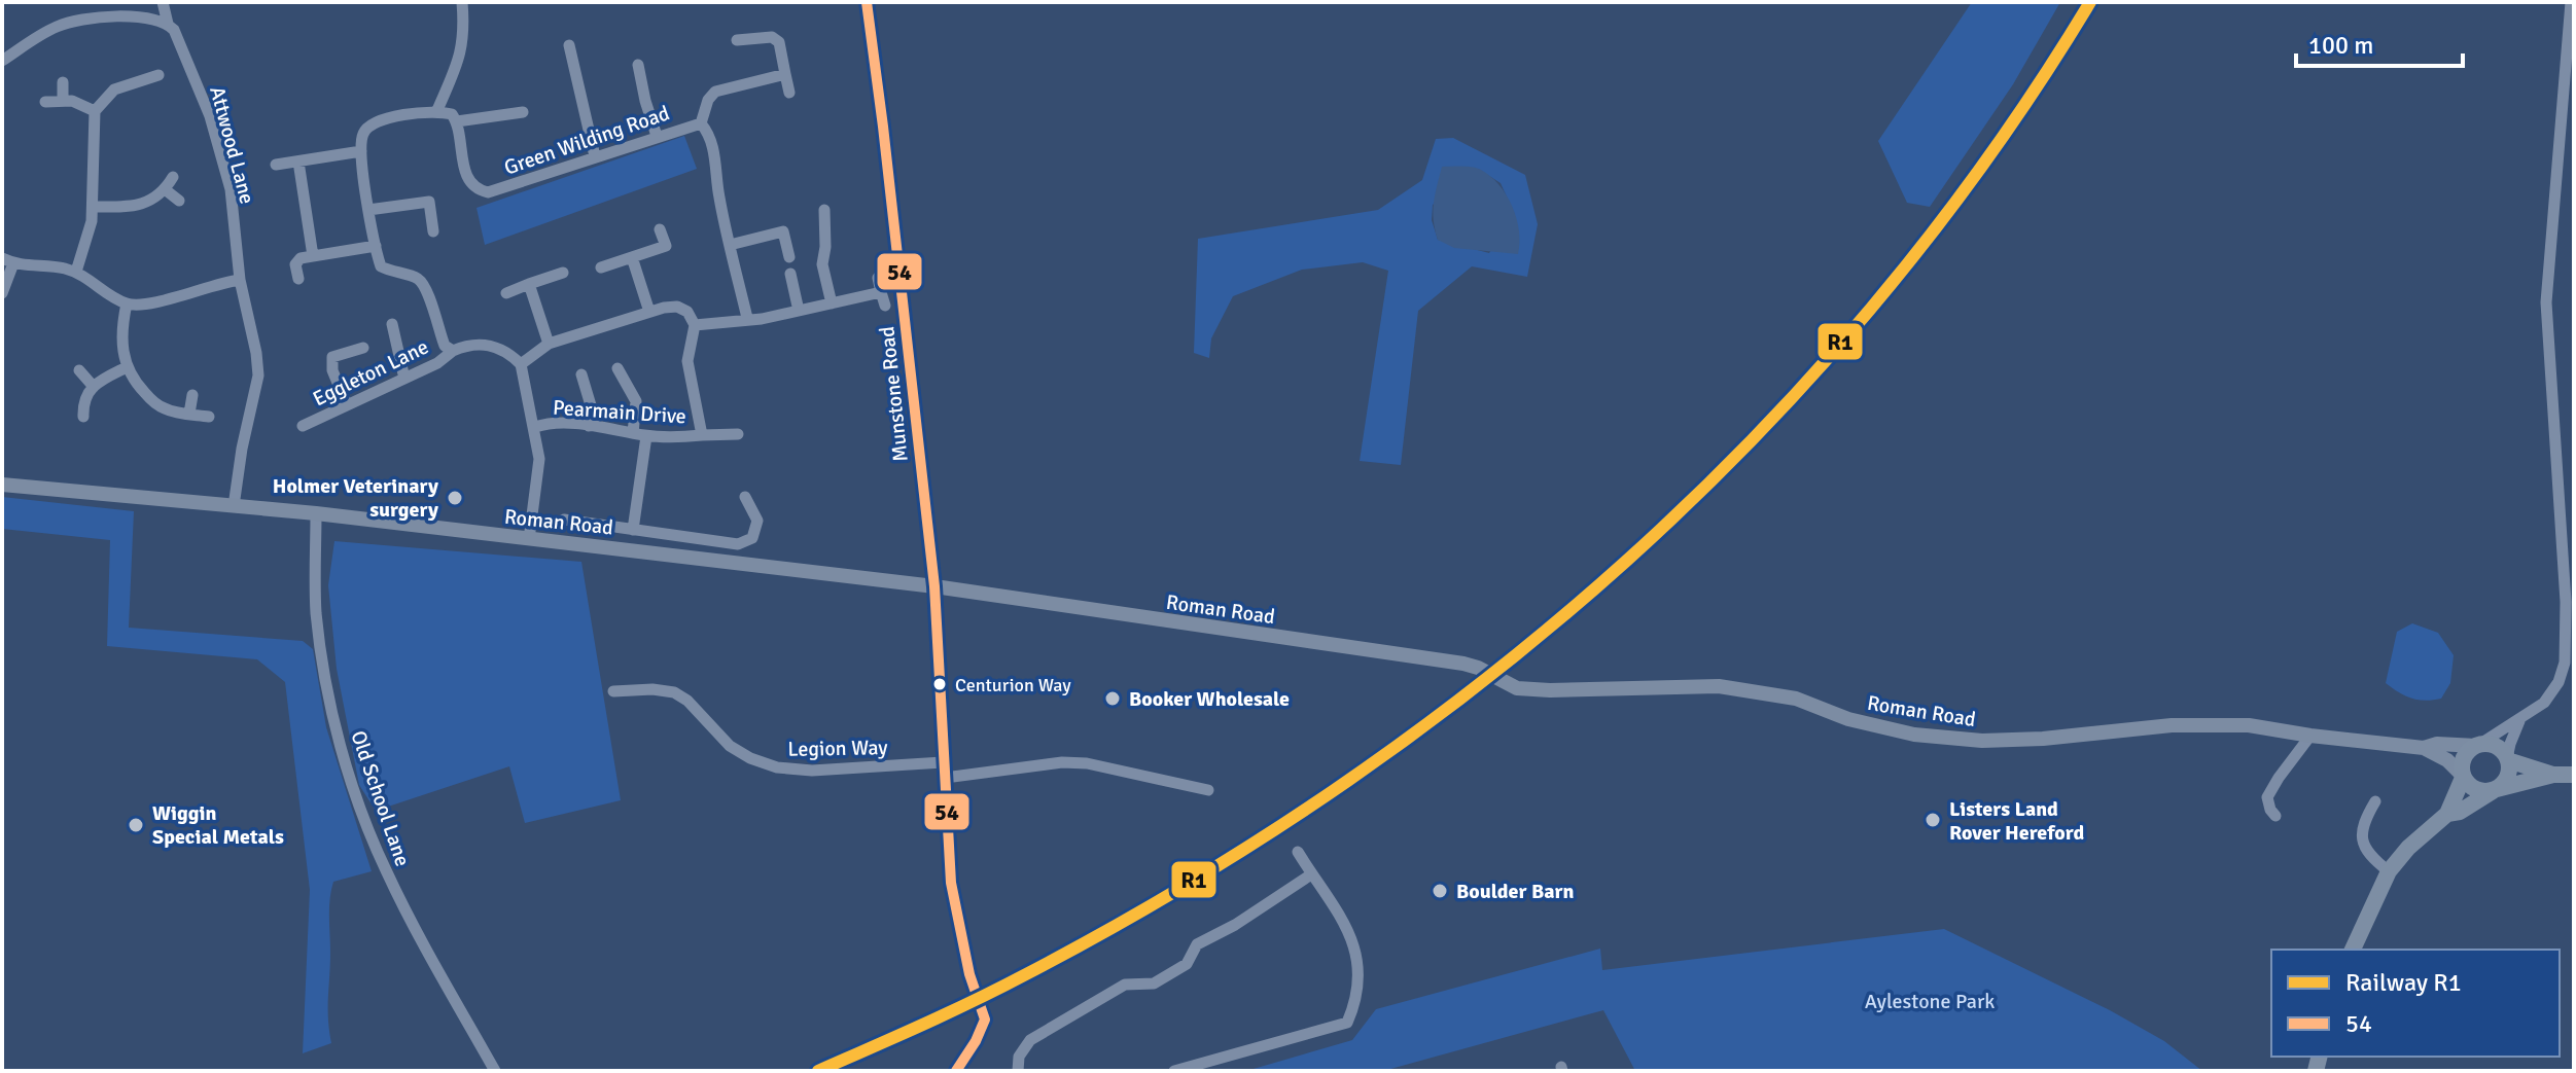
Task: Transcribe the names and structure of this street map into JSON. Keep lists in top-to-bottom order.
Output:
{
  "streets": {
    "main road": ["Roman Road"],
    "street": [
      "Green Wilding Road",
      "Attwood Lane",
      "Eggleton Lane",
      "Munstone Road",
      "Pearmain Drive",
      "Legion Way",
      "Old School Lane"
    ]
  },
  "crossings": [
    ["Attwood Lane", "Roman Road"],
    ["Munstone Road", "Roman Road"],
    ["Munstone Road", "Legion Way"],
    ["Roman Road", "Old School Lane"]
  ],
  "parks": ["Aylestone Park"],
  "places": [
    "Holmer Veterinary surgery",
    "Centurion Way",
    "Booker Wholesale",
    "Listers Land Rover Hereford",
    "Wiggin Special Metals",
    "Boulder Barn"
  ],
  "lines": ["rail line R1", "transit line 54"],
  "legend": ["Railway R1", "54"],
  "scale_bar": "100 m"
}
